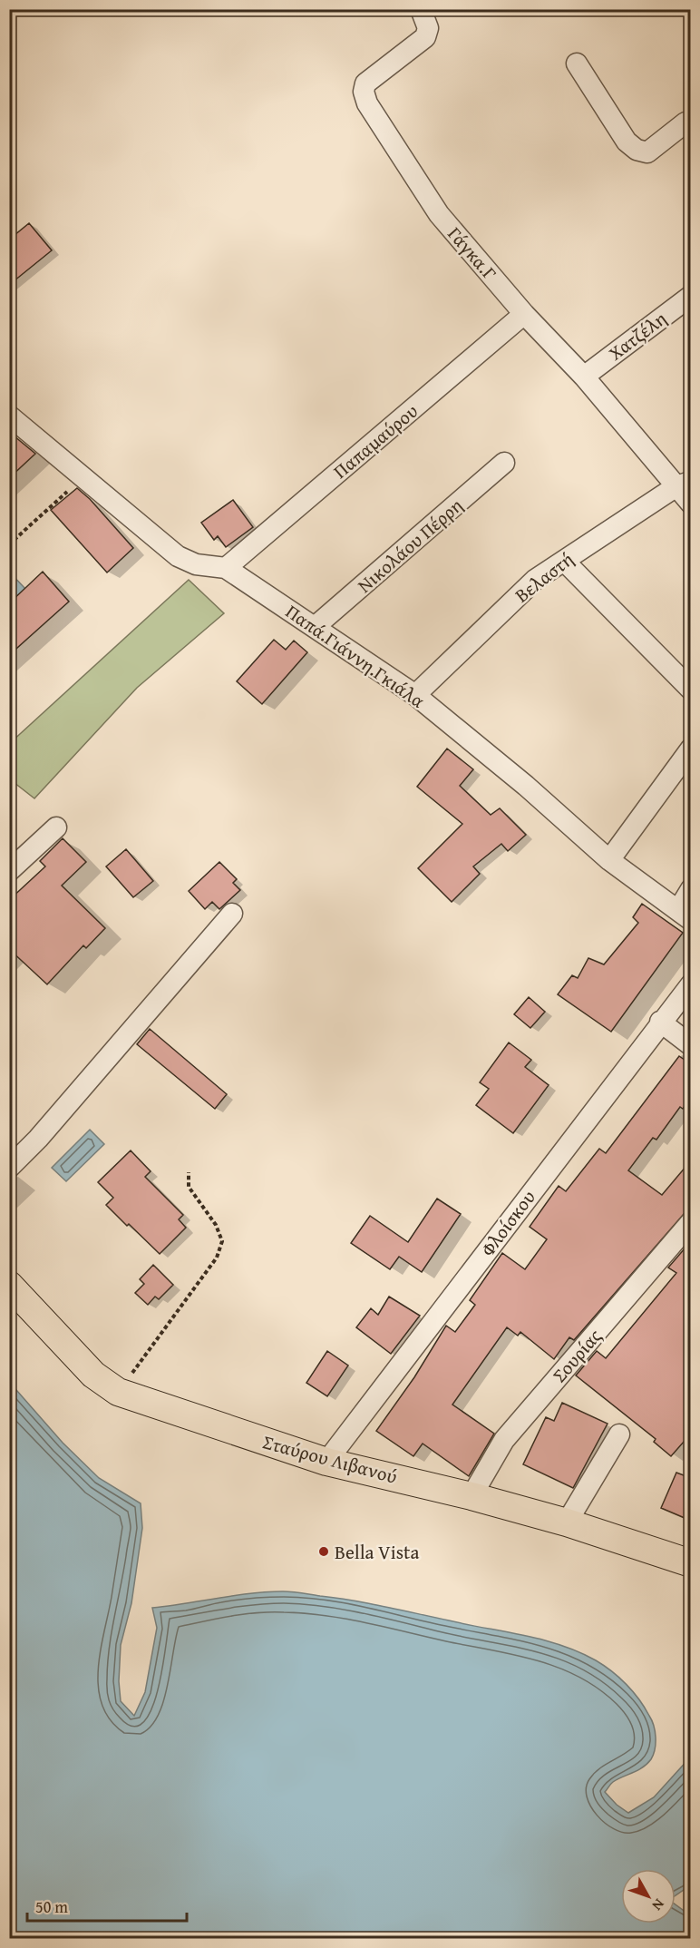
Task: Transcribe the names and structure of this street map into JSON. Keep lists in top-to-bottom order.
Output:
{
  "streets": {
    "main road": ["Σταύρου Λιβανού"],
    "street": [
      "Γάγκα.Γ",
      "Χατζέλη",
      "Παπαμαύρου",
      "Νικολάου Πέρρη",
      "Βελαστή",
      "Παπά.Γιάννη.Γκιάλα",
      "Φλοίσκου",
      "Σουρίας"
    ]
  },
  "crossings": [
    ["Γάγκα.Γ", "Χατζέλη"],
    ["Γάγκα.Γ", "Παπαμαύρου"],
    ["Γάγκα.Γ", "Βελαστή"],
    ["Παπαμαύρου", "Παπά.Γιάννη.Γκιάλα"],
    ["Νικολάου Πέρρη", "Παπά.Γιάννη.Γκιάλα"],
    ["Βελαστή", "Παπά.Γιάννη.Γκιάλα"],
    ["Φλοίσκου", "Σταύρου Λιβανού"],
    ["Σουρίας", "Σταύρου Λιβανού"]
  ],
  "places": ["Bella Vista"],
  "scale_bar": "50 m",
  "north": "bottom right"
}
